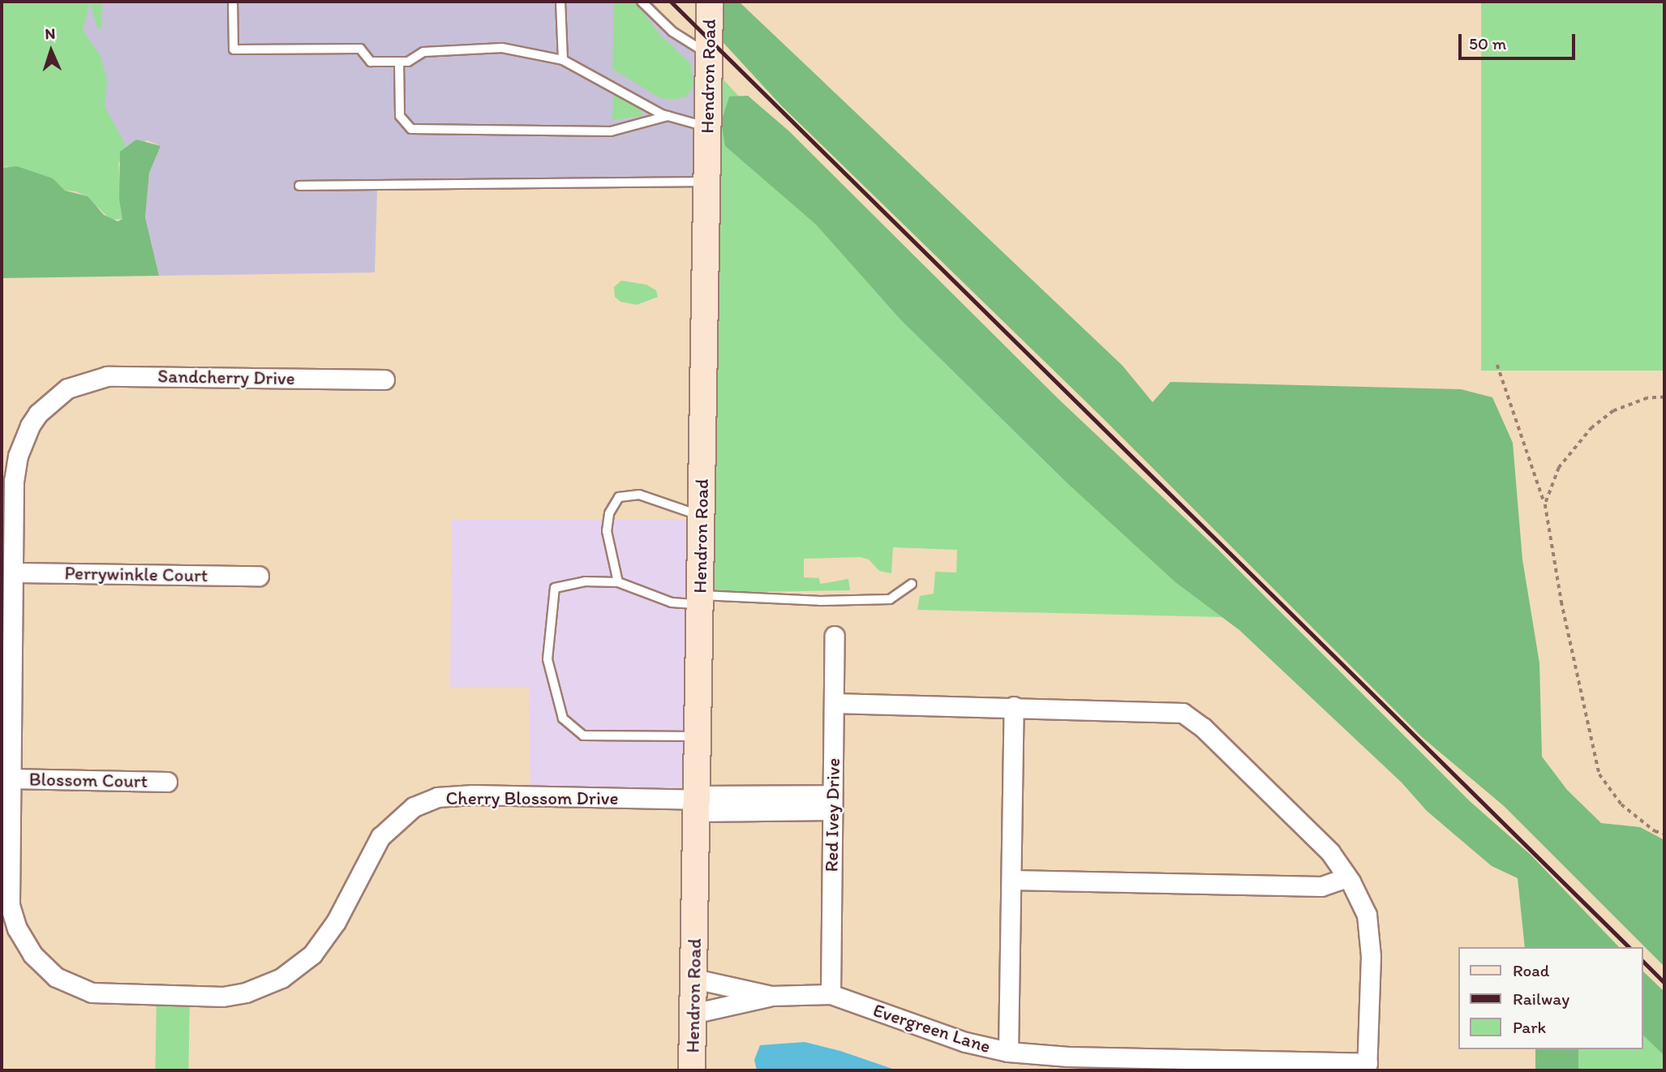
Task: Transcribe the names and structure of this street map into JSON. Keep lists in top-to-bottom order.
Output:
{
  "streets": {
    "street": [
      "Hendron Road",
      "Sandcherry Drive",
      "Perrywinkle Court",
      "Blossom Court",
      "Cherry Blossom Drive",
      "Red Ivey Drive",
      "Evergreen Lane"
    ]
  },
  "crossings": [
    ["Hendron Road", "Cherry Blossom Drive"],
    ["Hendron Road", "Evergreen Lane"],
    ["Sandcherry Drive", "Cherry Blossom Drive"],
    ["Perrywinkle Court", "Cherry Blossom Drive"],
    ["Blossom Court", "Cherry Blossom Drive"],
    ["Cherry Blossom Drive", "Red Ivey Drive"],
    ["Red Ivey Drive", "Evergreen Lane"]
  ],
  "legend": ["Road", "Railway", "Park"],
  "scale_bar": "50 m",
  "north": "top"
}
